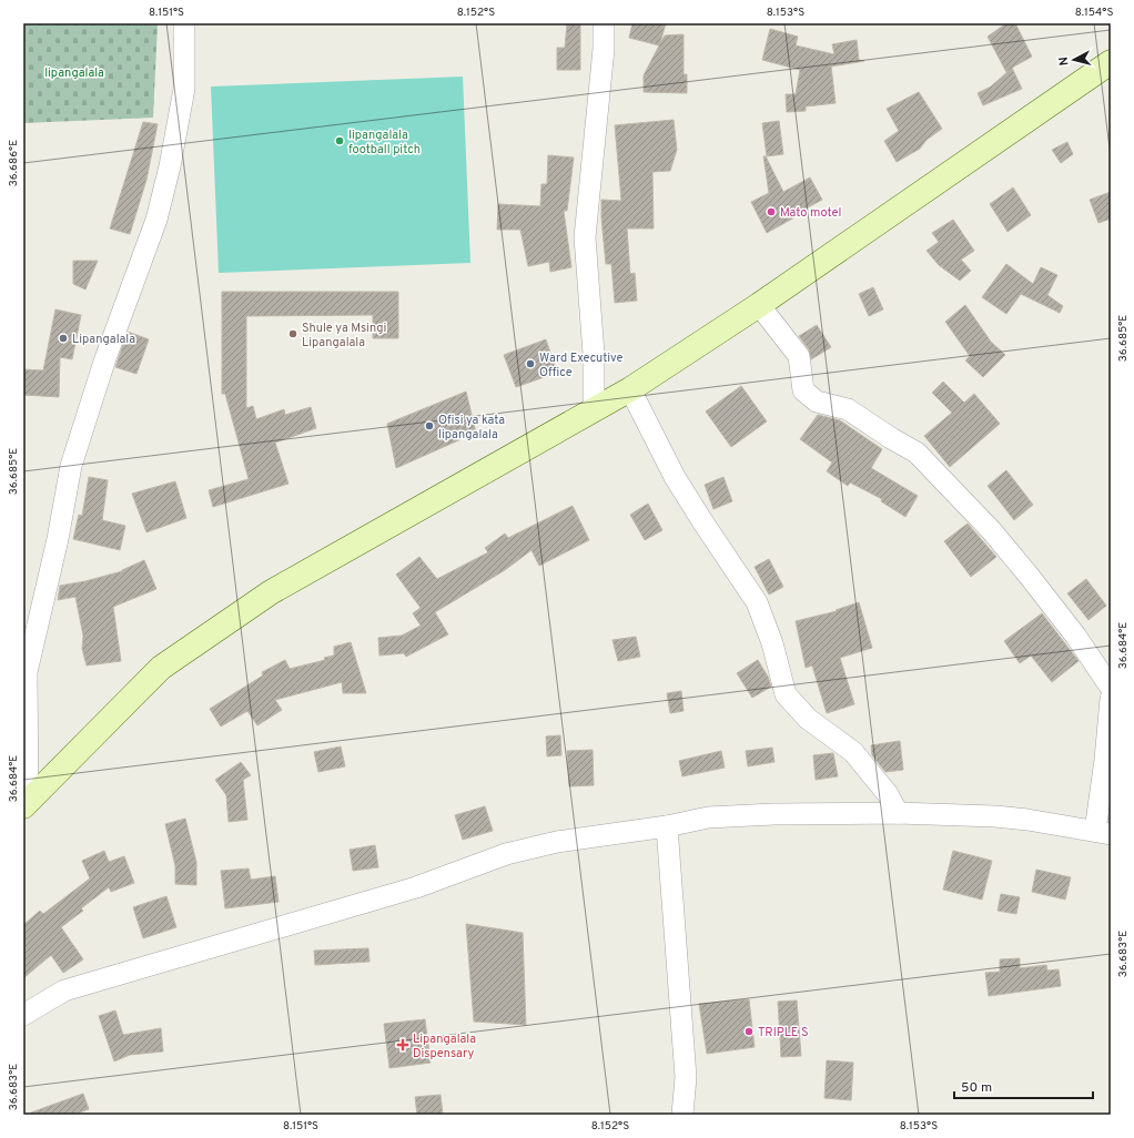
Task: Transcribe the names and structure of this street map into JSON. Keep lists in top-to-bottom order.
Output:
{
  "parks": ["lipangalala"],
  "places": {
    "other": [
      "lipangalala football pitch",
      "Mato motel",
      "Shule ya Msingi Lipangalala",
      "Lipangalala",
      "Ward Executive Office",
      "Ofisi ya kata lipangalala",
      "TRIPLE S"
    ],
    "health": ["Lipangalala Dispensary"]
  },
  "scale_bar": "50 m",
  "north": "left",
  "coordinates": [
    "8.151°S",
    "8.152°S",
    "8.153°S",
    "8.154°S",
    "36.686°E",
    "36.685°E",
    "36.684°E",
    "36.683°E"
  ]
}
